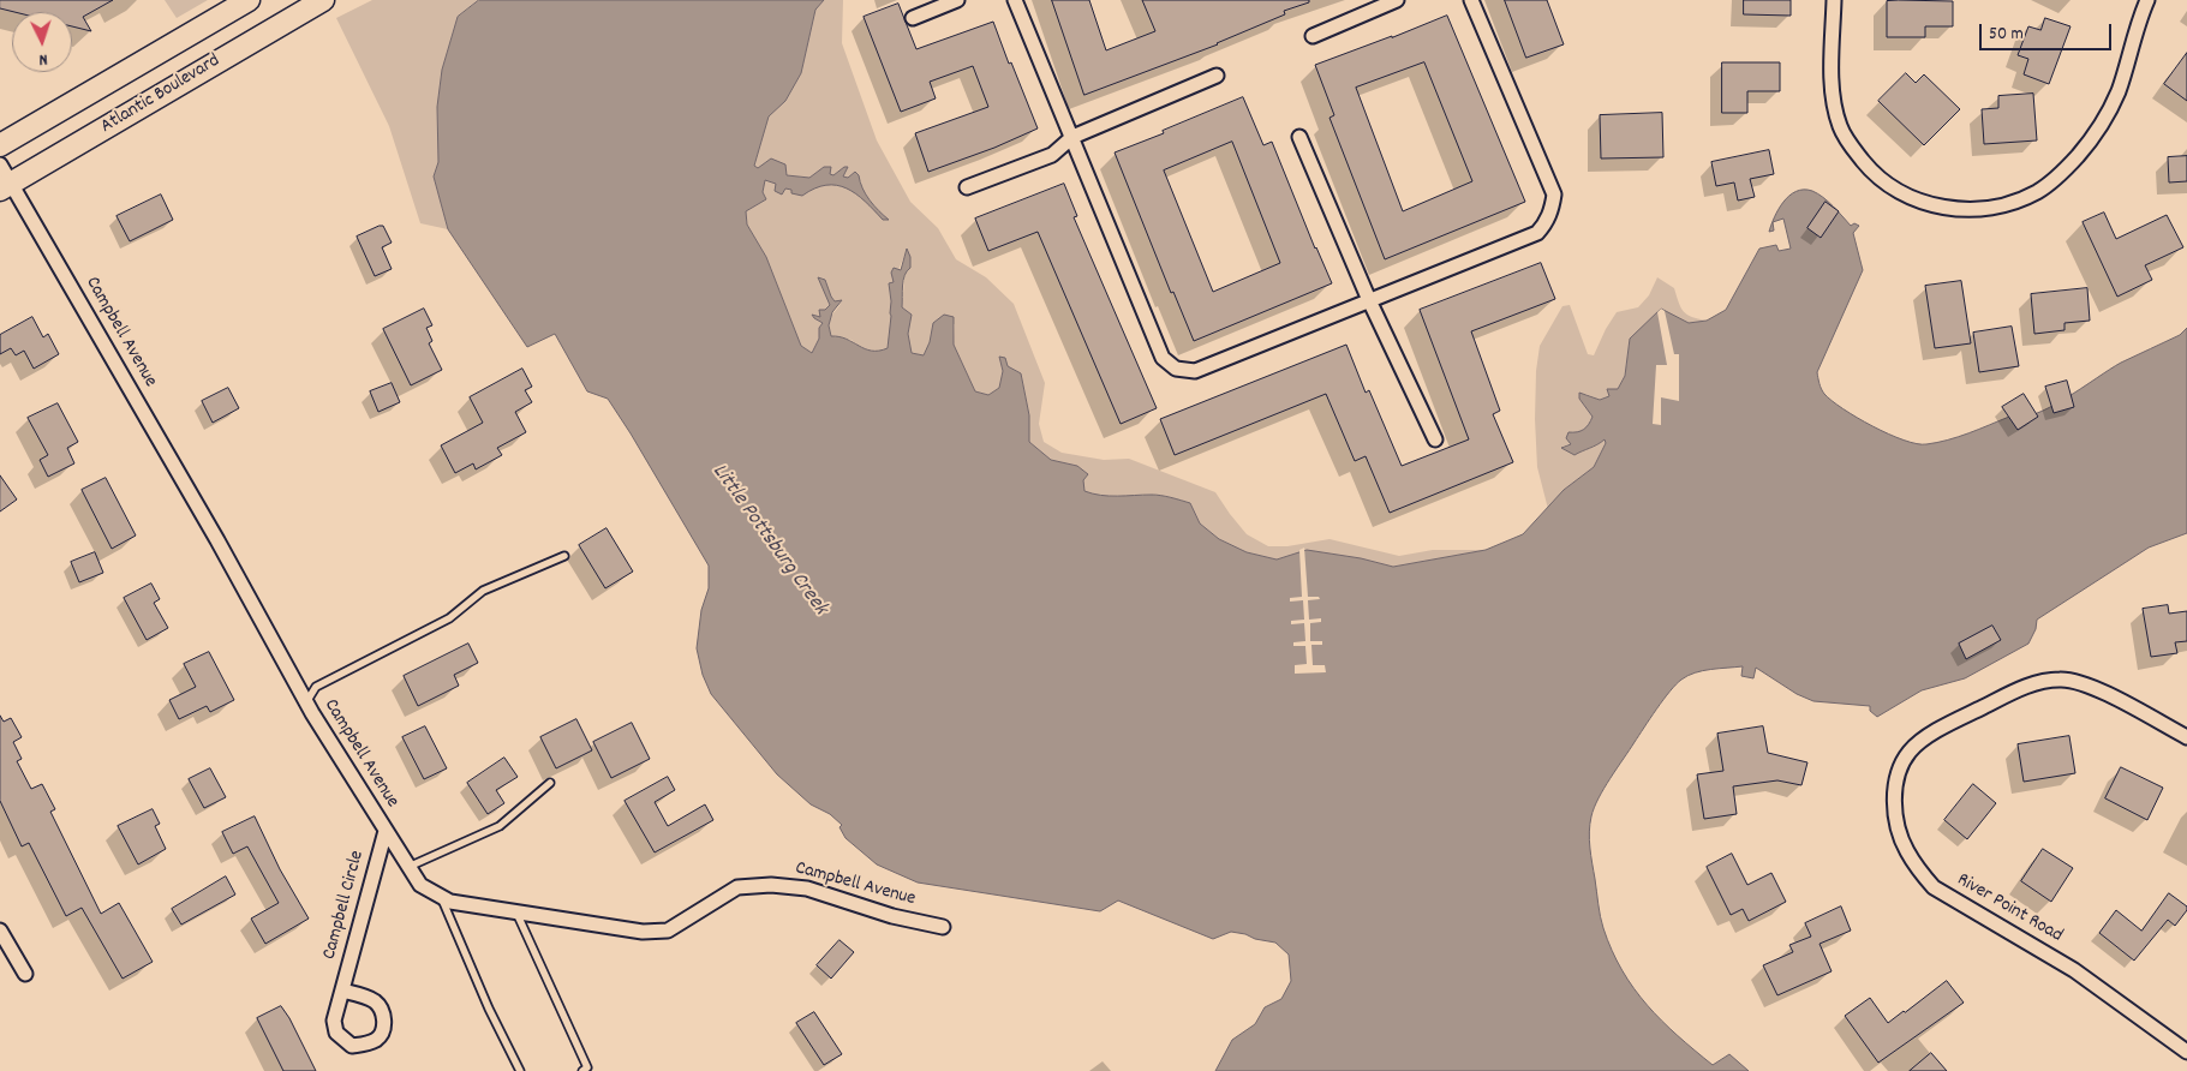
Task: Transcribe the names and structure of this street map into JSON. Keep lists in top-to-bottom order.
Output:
{
  "streets": {
    "main road": ["Atlantic Boulevard"],
    "street": ["Campbell Avenue", "Campbell Circle", "River Point Road"]
  },
  "crossings": [
    ["Atlantic Boulevard", "Campbell Avenue"],
    ["Campbell Avenue", "Campbell Circle"]
  ],
  "water": ["Little Pottsburg Creek"],
  "scale_bar": "50 m",
  "north": "bottom"
}
